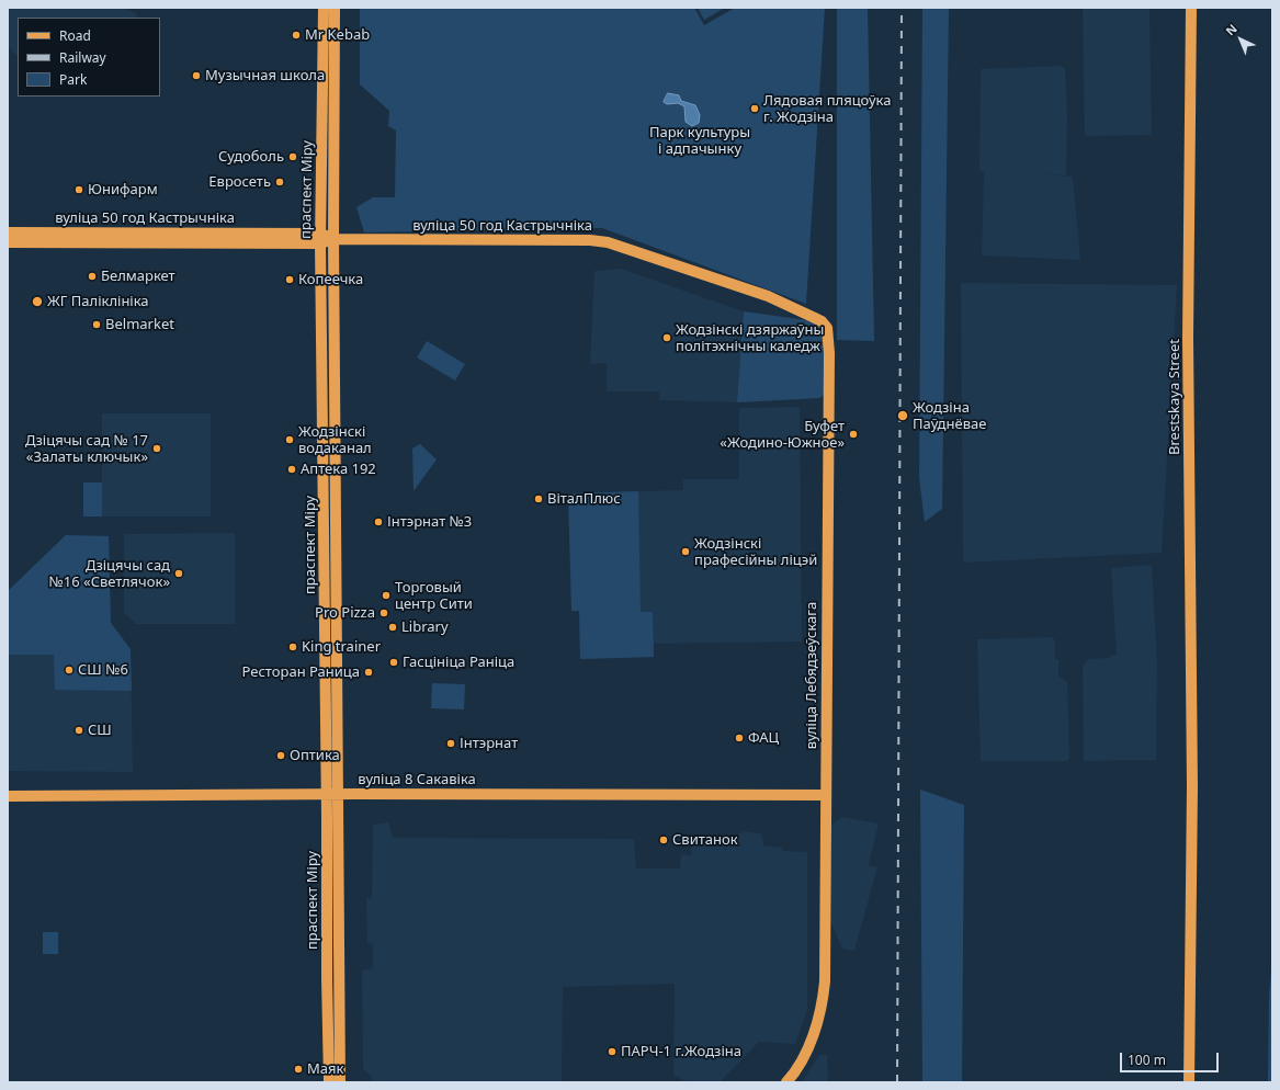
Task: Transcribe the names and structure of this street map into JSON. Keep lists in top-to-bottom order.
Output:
{
  "streets": {
    "main road": [
      "праспект Міру",
      "вуліца 50 год Кастрычніка",
      "Brestskaya Street",
      "вуліца Лебядзеўскага",
      "вуліца 8 Сакавіка"
    ]
  },
  "crossings": [
    ["праспект Міру", "вуліца 50 год Кастрычніка"],
    ["праспект Міру", "вуліца 8 Сакавіка"],
    ["вуліца 50 год Кастрычніка", "вуліца Лебядзеўскага"],
    ["вуліца Лебядзеўскага", "вуліца 8 Сакавіка"]
  ],
  "parks": ["Парк культуры і адпачынку"],
  "places": [
    "Mr Kebab",
    "Музычная школа",
    "Лядовая пляцоўка г. Жодзіна",
    "Судоболь",
    "Евросеть",
    "Юнифарм",
    "Белмаркет",
    "Копеечка",
    "ЖГ Паліклініка",
    "Belmarket",
    "Жодзінскі дзяржаўны політэхнічны каледж",
    "Жодзіна Паўднёвае",
    "Буфет «Жодино-Южное»",
    "Жодзінскі водаканал",
    "Дзіцячы сад № 17 «Залаты ключык»",
    "Аптека 192",
    "ВіталПлюс",
    "Інтэрнат №3",
    "Жодзінскі прафесійны ліцэй",
    "Дзіцячы сад №16 «Светлячок»",
    "Торговый центр Сити",
    "Pro Pizza",
    "Library",
    "King trainer",
    "Гасцініца Раніца",
    "СШ №6",
    "Ресторан Раница",
    "СШ",
    "ФАЦ",
    "Інтэрнат",
    "Оптика",
    "Свитанок",
    "ПАРЧ-1 г.Жодзіна",
    "Маяк"
  ],
  "legend": ["Road", "Railway", "Park"],
  "scale_bar": "100 m",
  "north": "top left"
}
